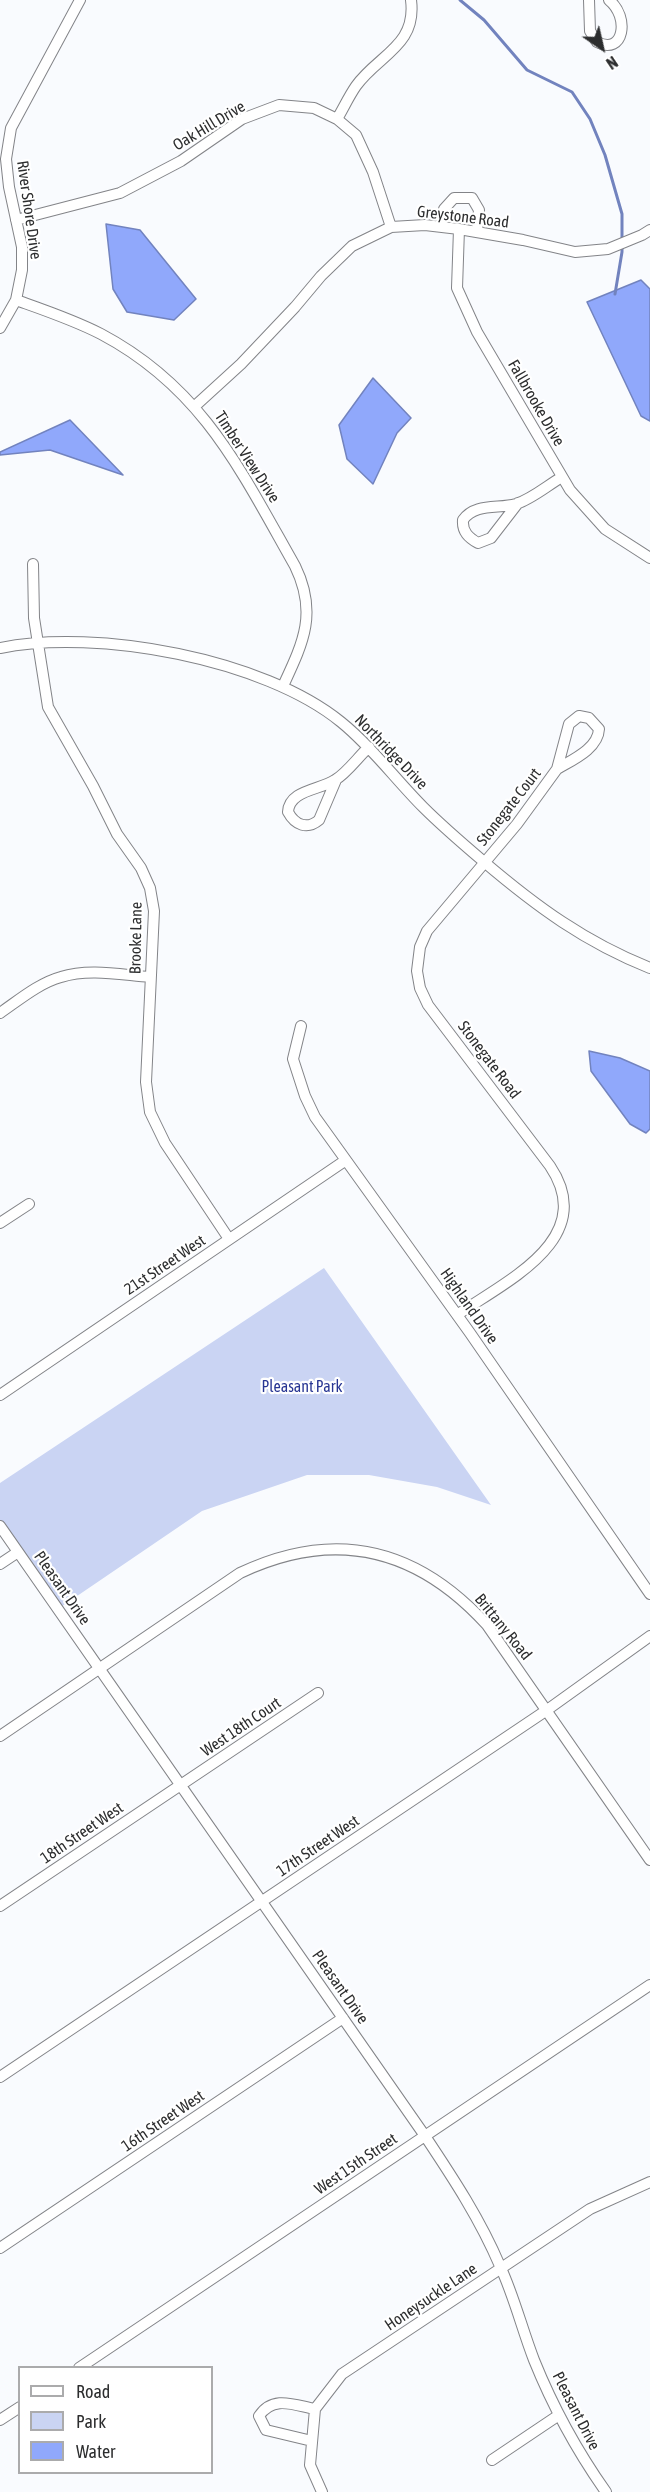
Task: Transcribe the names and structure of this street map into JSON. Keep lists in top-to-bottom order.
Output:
{
  "streets": {
    "street": [
      "Oak Hill Drive",
      "River Shore Drive",
      "Greystone Road",
      "Fallbrooke Drive",
      "Timber View Drive",
      "Northridge Drive",
      "Stonegate Court",
      "Brooke Lane",
      "Stonegate Road",
      "21st Street West",
      "Highland Drive",
      "Pleasant Drive",
      "Brittany Road",
      "West 18th Court",
      "18th Street West",
      "17th Street West",
      "16th Street West",
      "West 15th Street",
      "Honeysuckle Lane"
    ]
  },
  "crossings": [
    ["Oak Hill Drive", "River Shore Drive"],
    ["Oak Hill Drive", "Greystone Road"],
    ["River Shore Drive", "Timber View Drive"],
    ["Greystone Road", "Fallbrooke Drive"],
    ["Greystone Road", "Timber View Drive"],
    ["Timber View Drive", "Northridge Drive"],
    ["Northridge Drive", "Stonegate Court"],
    ["Northridge Drive", "Brooke Lane"],
    ["Northridge Drive", "Stonegate Road"],
    ["Stonegate Court", "Stonegate Road"],
    ["Brooke Lane", "21st Street West"],
    ["Stonegate Road", "Highland Drive"],
    ["21st Street West", "Highland Drive"],
    ["Pleasant Drive", "Brittany Road"],
    ["Pleasant Drive", "West 18th Court"],
    ["Pleasant Drive", "18th Street West"],
    ["Pleasant Drive", "17th Street West"],
    ["Pleasant Drive", "16th Street West"],
    ["Pleasant Drive", "West 15th Street"],
    ["Pleasant Drive", "Honeysuckle Lane"],
    ["Brittany Road", "17th Street West"],
    ["West 18th Court", "18th Street West"]
  ],
  "parks": ["Pleasant Park"],
  "legend": ["Road", "Park", "Water"],
  "north": "bottom right"
}
